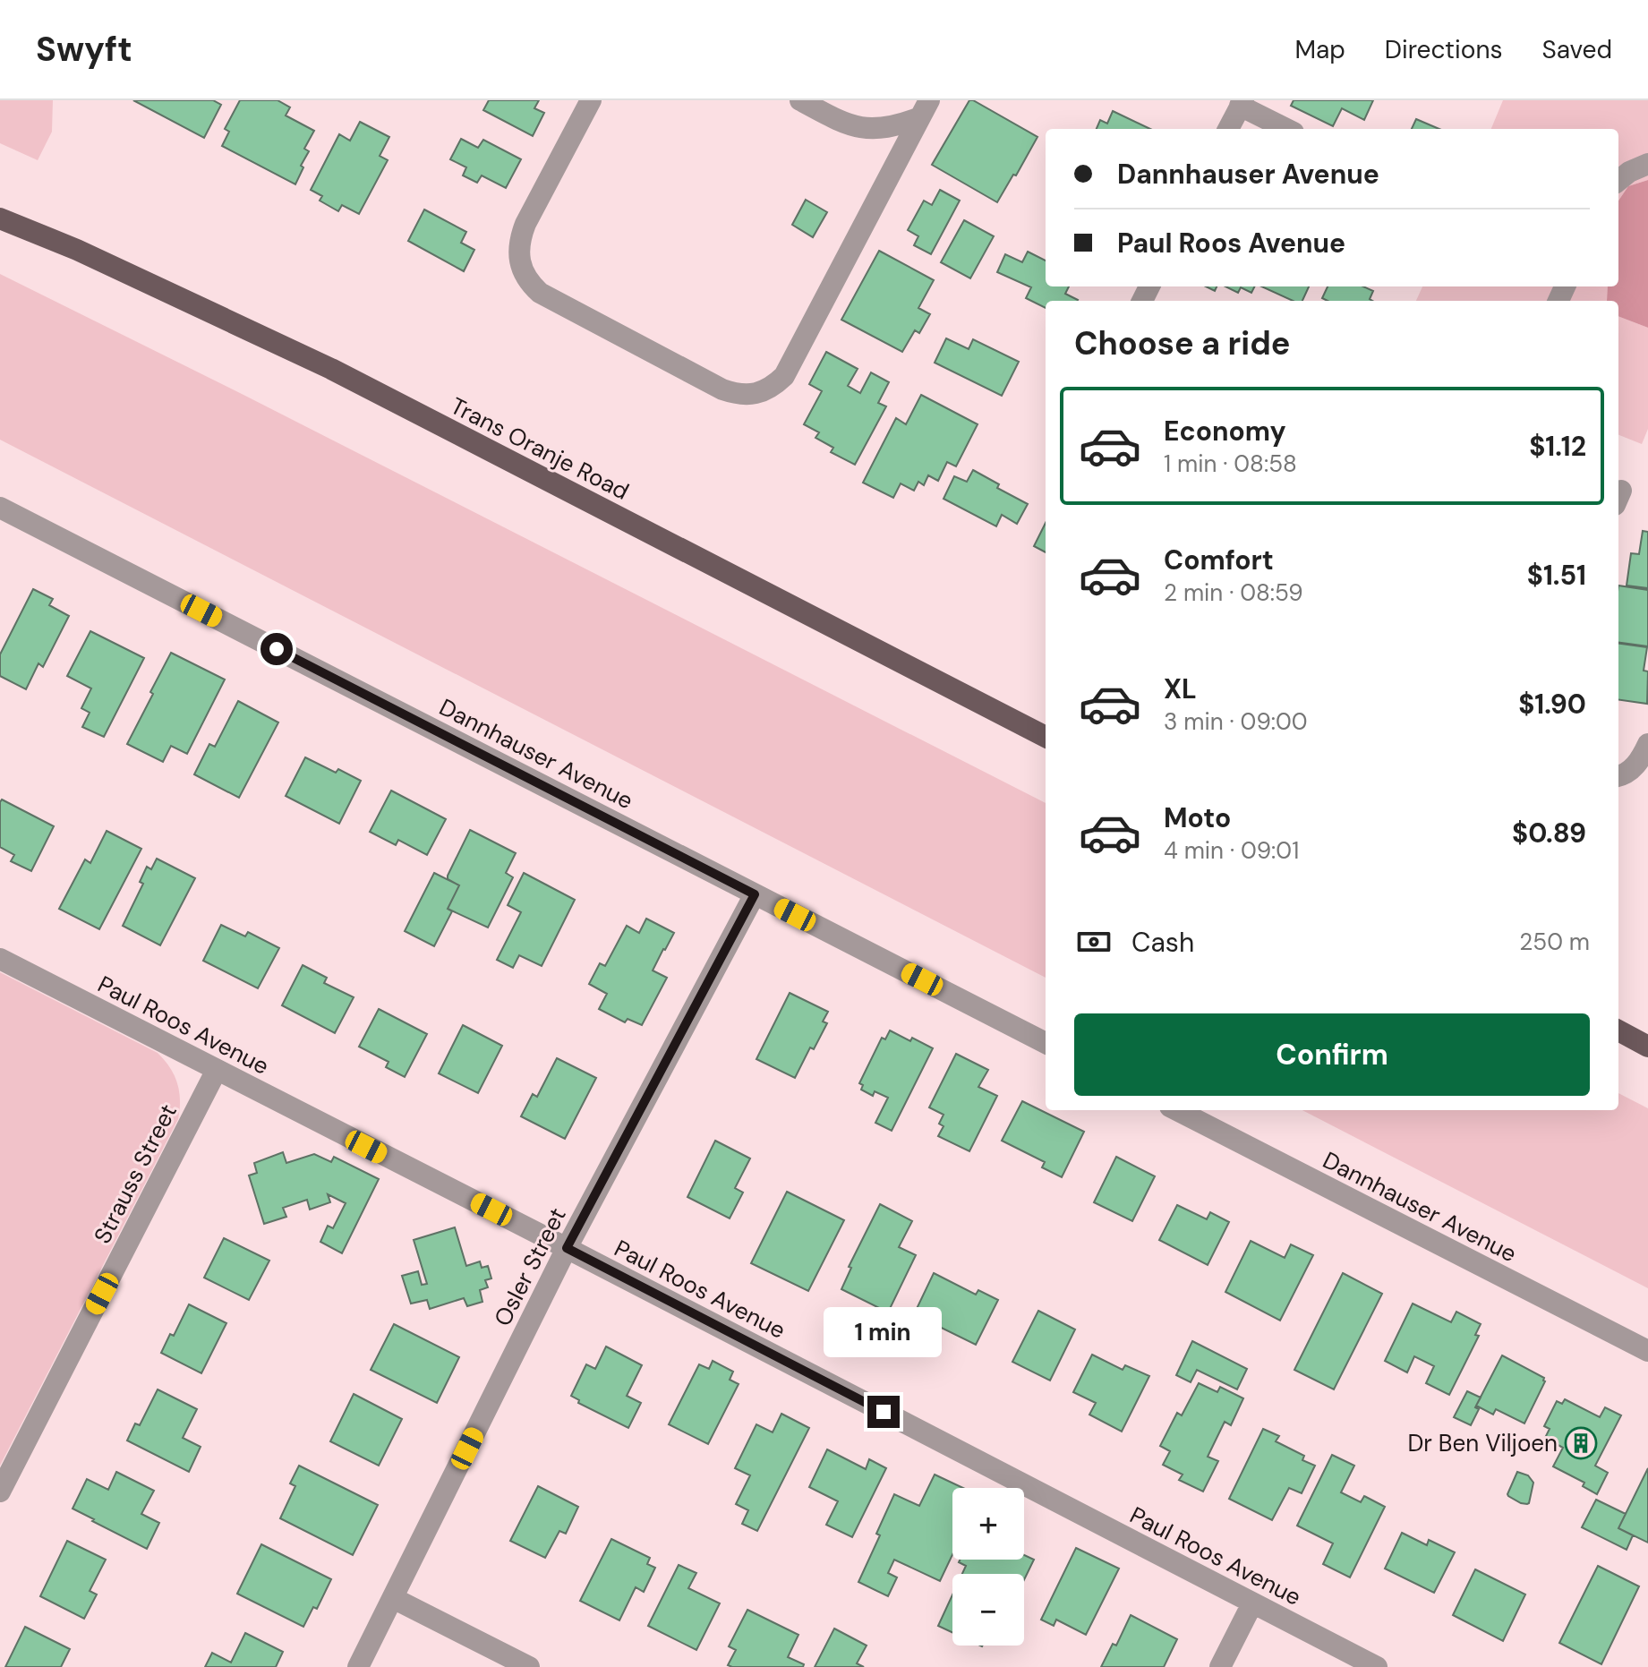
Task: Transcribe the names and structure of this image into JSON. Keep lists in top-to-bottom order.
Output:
{
  "streets": {
    "main road": ["Trans Oranje Road"],
    "street": [
      "Dannhauser Avenue",
      "Paul Roos Avenue",
      "Strauss Street",
      "Osler Street"
    ]
  },
  "crossings": [
    ["Dannhauser Avenue", "Osler Street"],
    ["Paul Roos Avenue", "Strauss Street"],
    ["Paul Roos Avenue", "Osler Street"]
  ],
  "places": {
    "building": ["Dr Ben Viljoen"]
  },
  "page": {
    "header": "Swyft",
    "nav": ["Map", "Directions", "Saved"],
    "banner": ["Dannhauser Avenue", "Paul Roos Avenue"],
    "heading": "Choose a ride",
    "list": [
      {
        "name": "Economy",
        "note": "1 min · 08:58",
        "value": "$1.12"
      },
      {
        "name": "Comfort",
        "note": "2 min · 08:59",
        "value": "$1.51"
      },
      {
        "name": "XL",
        "note": "3 min · 09:00",
        "value": "$1.90"
      },
      {
        "name": "Moto",
        "note": "4 min · 09:01",
        "value": "$0.89"
      }
    ],
    "pay": ["Cash", "250 m"],
    "buttons": "Confirm",
    "bubble": "1 min",
    "map_buttons": ["+", "−"]
  }
}
